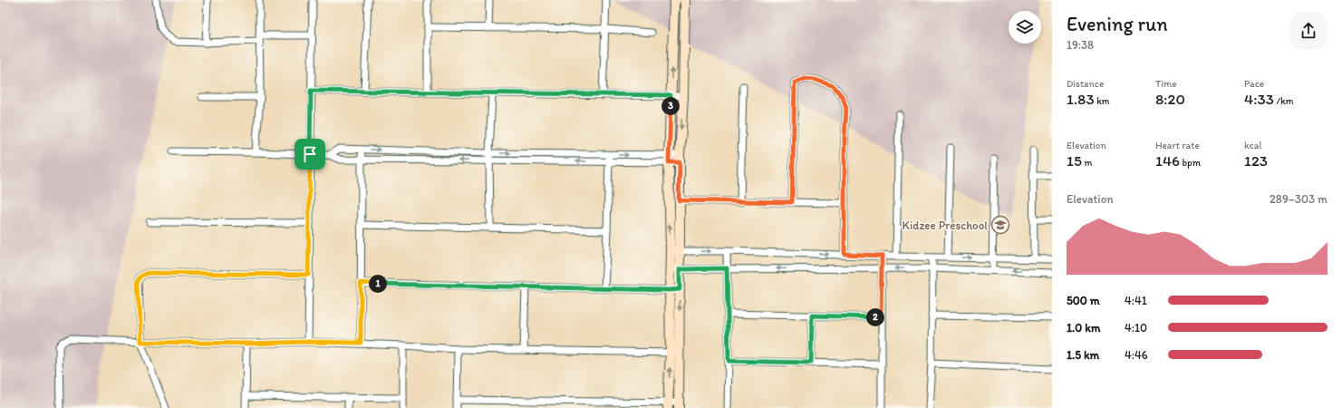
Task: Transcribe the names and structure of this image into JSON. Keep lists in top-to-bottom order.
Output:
{
  "places": {
    "school or university": ["Kidzee Preschool"]
  },
  "page": {
    "heading": ["Evening run", "19:38"],
    "stats": [
      ["Distance", "1.83 km"],
      ["Time", "8:20"],
      ["Pace", "4:33 /km"],
      ["Elevation", "15 m"],
      ["Heart rate", "146 bpm"],
      ["kcal", "123"]
    ],
    "pins": ["3", "1", "2"],
    "chart": ["Elevation", "289–303 m"],
    "list": [
      {
        "name": "500 m",
        "note": "4:41"
      },
      {
        "name": "1.0 km",
        "note": "4:10"
      },
      {
        "name": "1.5 km",
        "note": "4:46"
      }
    ]
  }
}
